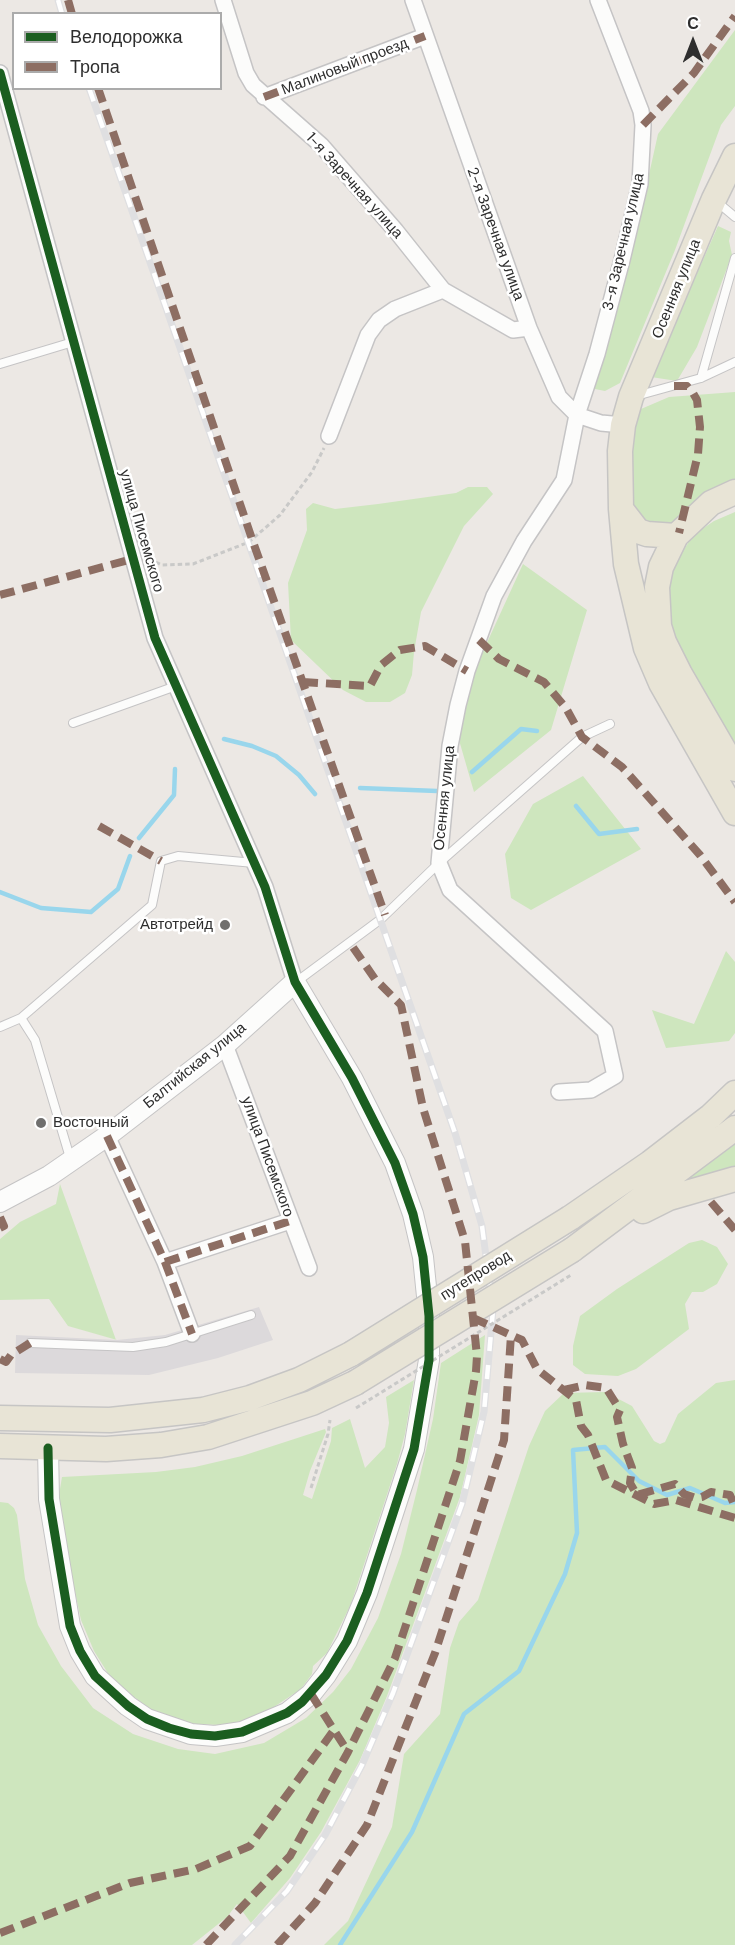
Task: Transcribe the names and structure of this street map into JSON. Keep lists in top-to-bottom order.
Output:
{
  "streets": {
    "main road": ["Осенняя улица", "путепровод"],
    "street": [
      "Малиновый проезд",
      "1-я Заречная улица",
      "2-я Заречная улица",
      "3-я Заречная улица",
      "улица Писемского",
      "Балтийская улица"
    ]
  },
  "crossings": [
    ["Малиновый проезд", "1-я Заречная улица"],
    ["Малиновый проезд", "2-я Заречная улица"],
    ["1-я Заречная улица", "2-я Заречная улица"],
    ["2-я Заречная улица", "3-я Заречная улица"],
    ["2-я Заречная улица", "Осенняя улица"],
    ["3-я Заречная улица", "Осенняя улица"],
    ["улица Писемского", "Балтийская улица"]
  ],
  "places": ["Автотрейд", "Восточный"],
  "legend": ["Велодорожка", "Тропа"],
  "north": "top"
}
